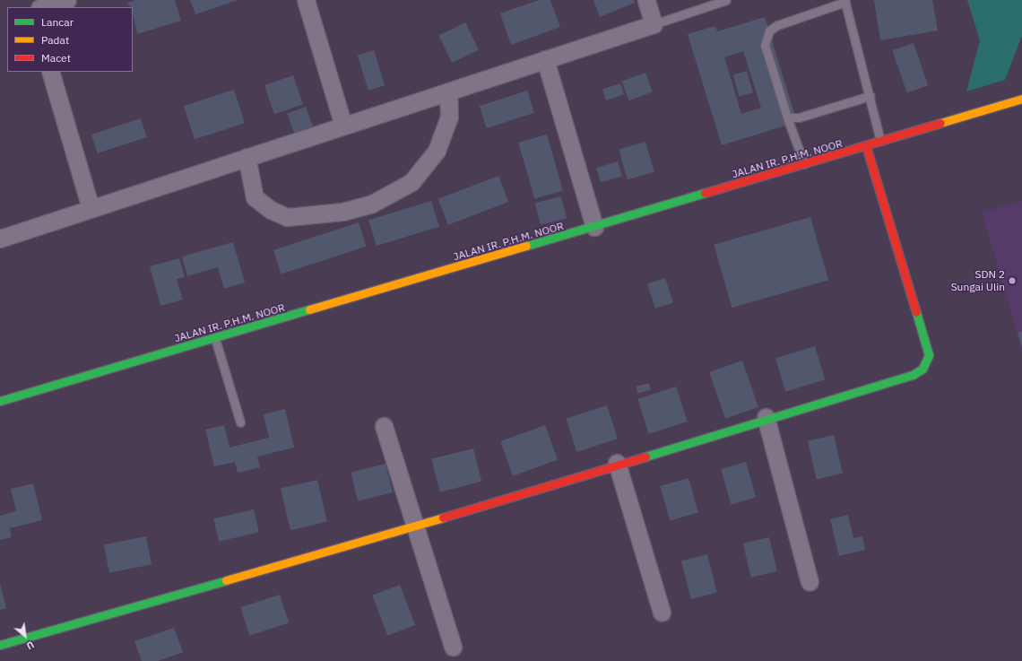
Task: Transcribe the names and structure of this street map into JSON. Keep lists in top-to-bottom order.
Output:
{
  "streets": {
    "street": ["JALAN IR. P.H.M. NOOR"]
  },
  "places": ["SDN 2 Sungai Ulin"],
  "legend": ["Lancar", "Padat", "Macet"],
  "north": "bottom right"
}
